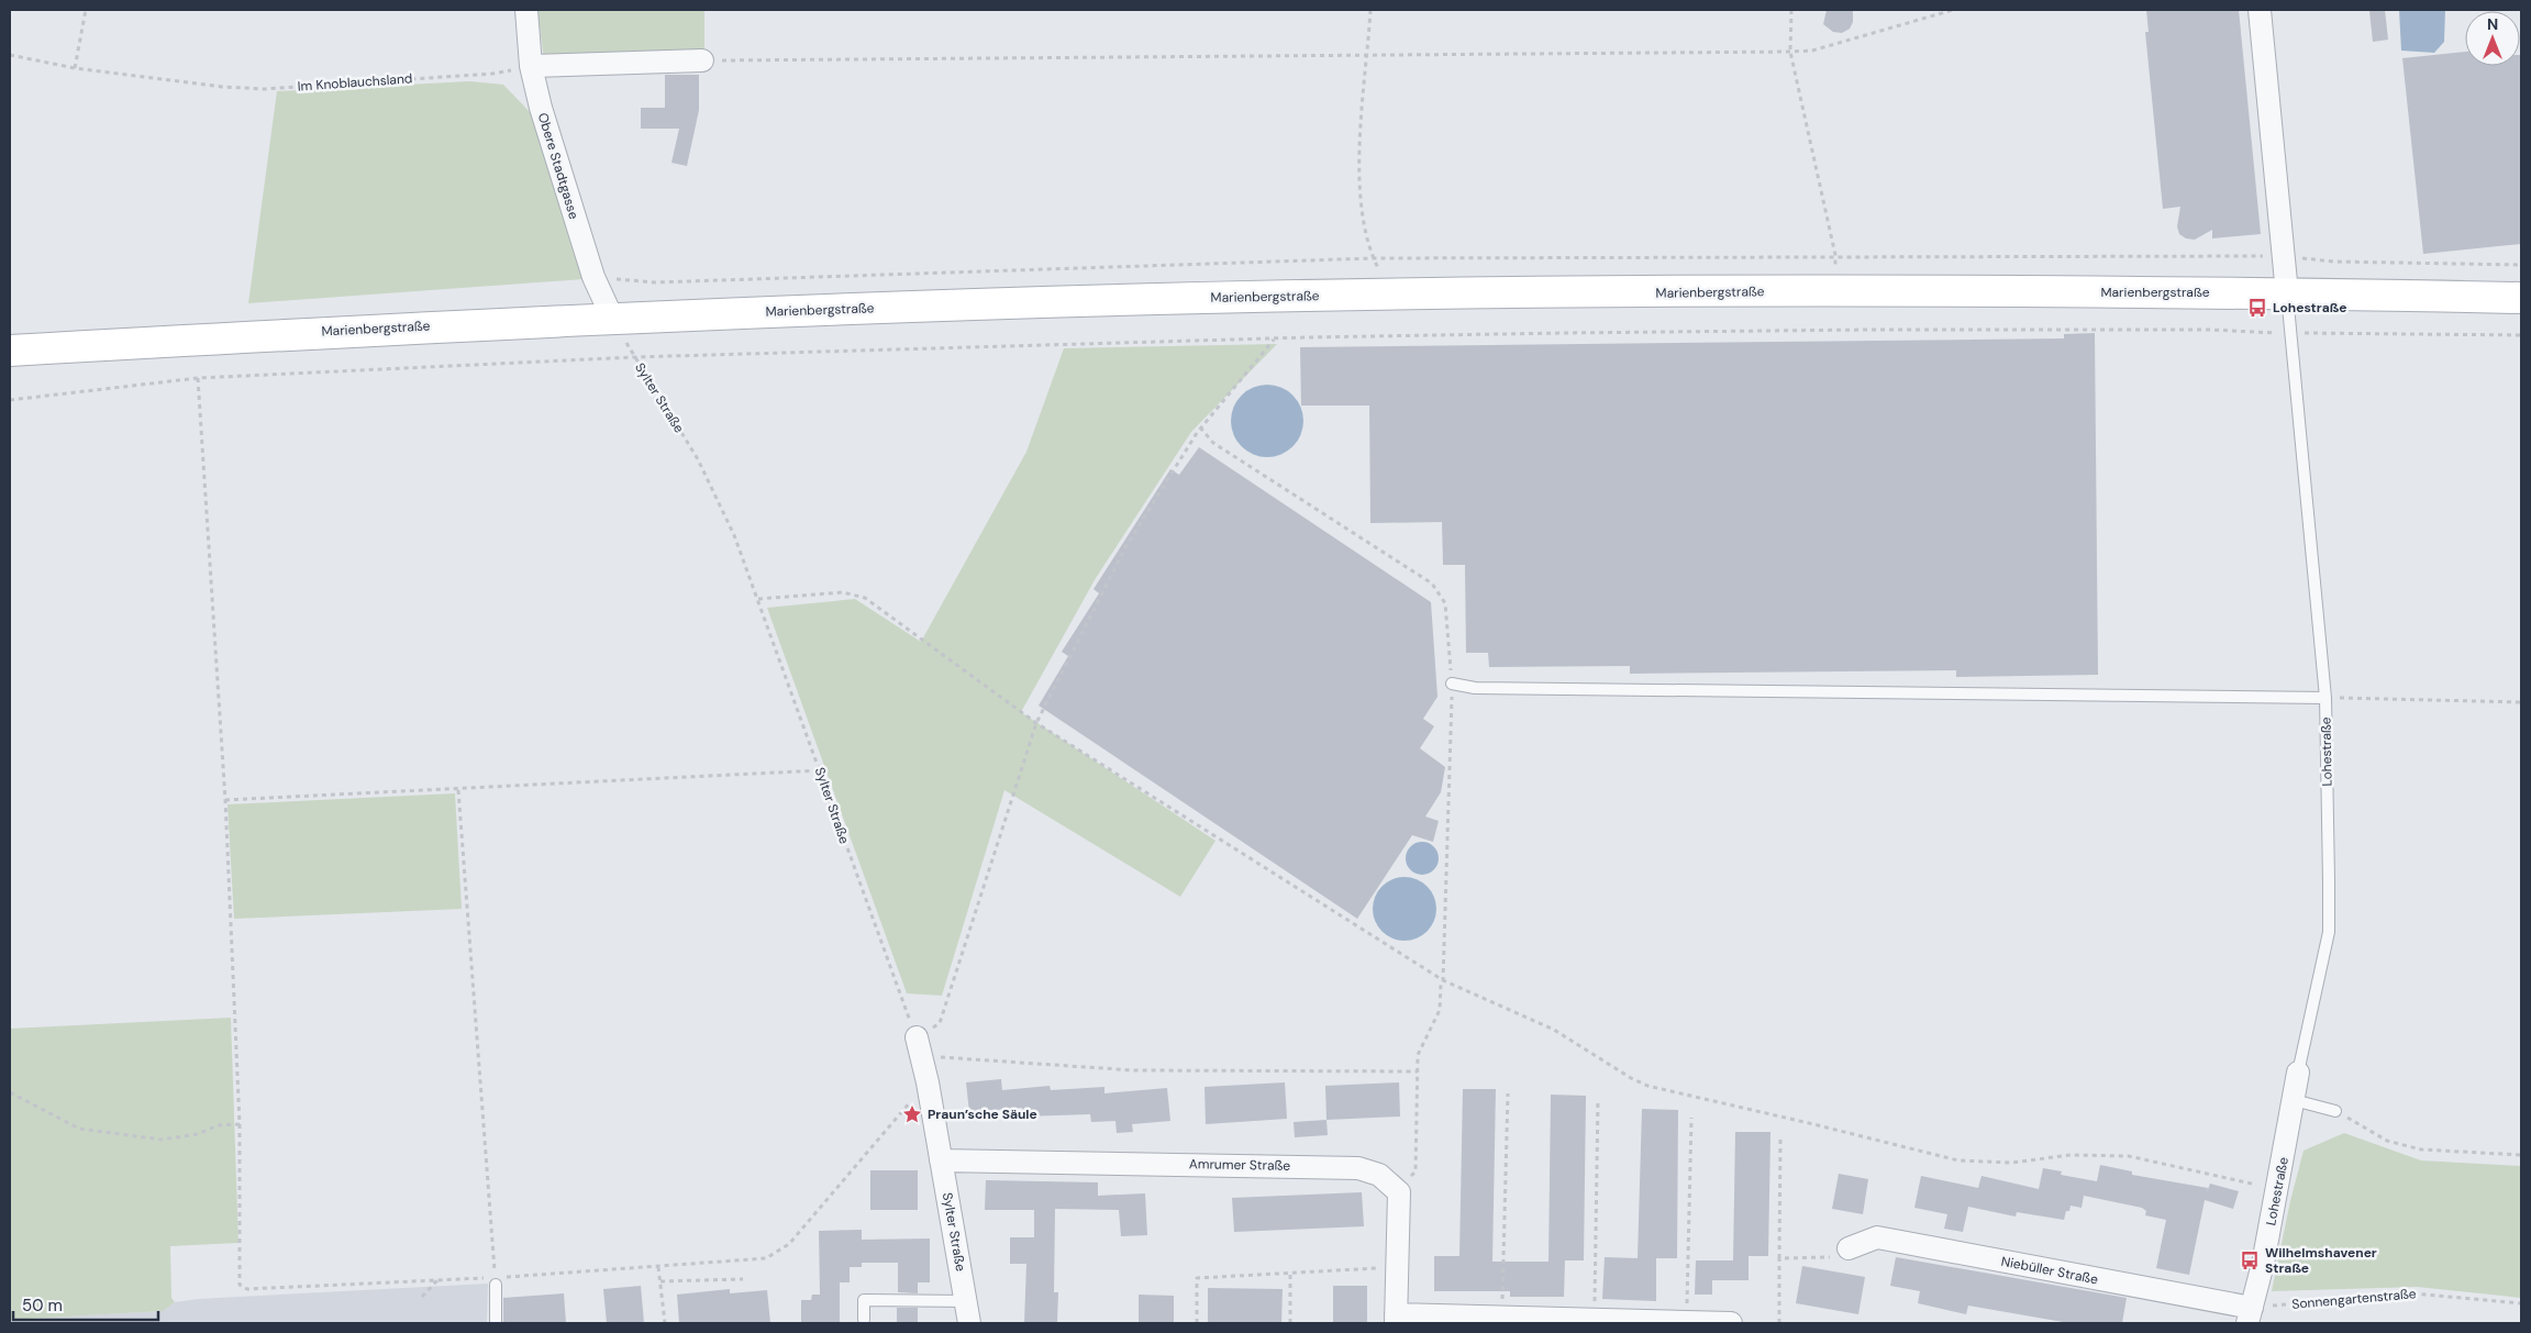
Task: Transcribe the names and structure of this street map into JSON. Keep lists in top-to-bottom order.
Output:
{
  "streets": {
    "main road": ["Marienbergstraße"],
    "street": [
      "Obere Stadtgasse",
      "Sylter Straße",
      "Lohestraße",
      "Amrumer Straße",
      "Niebüller Straße"
    ],
    "path": ["Im Knoblauchsland", "Sonnengartenstraße"]
  },
  "crossings": [
    ["Im Knoblauchsland", "Obere Stadtgasse"],
    ["Obere Stadtgasse", "Marienbergstraße"],
    ["Obere Stadtgasse", "Sylter Straße"],
    ["Marienbergstraße", "Sylter Straße"],
    ["Marienbergstraße", "Lohestraße"],
    ["Sylter Straße", "Amrumer Straße"],
    ["Lohestraße", "Niebüller Straße"],
    ["Lohestraße", "Sonnengartenstraße"],
    ["Niebüller Straße", "Sonnengartenstraße"]
  ],
  "places": {
    "bus stop": ["Lohestraße", "Wilhelmshavener Straße"],
    "place": ["Praun’sche Säule"]
  },
  "scale_bar": "50 m",
  "north": "top"
}
